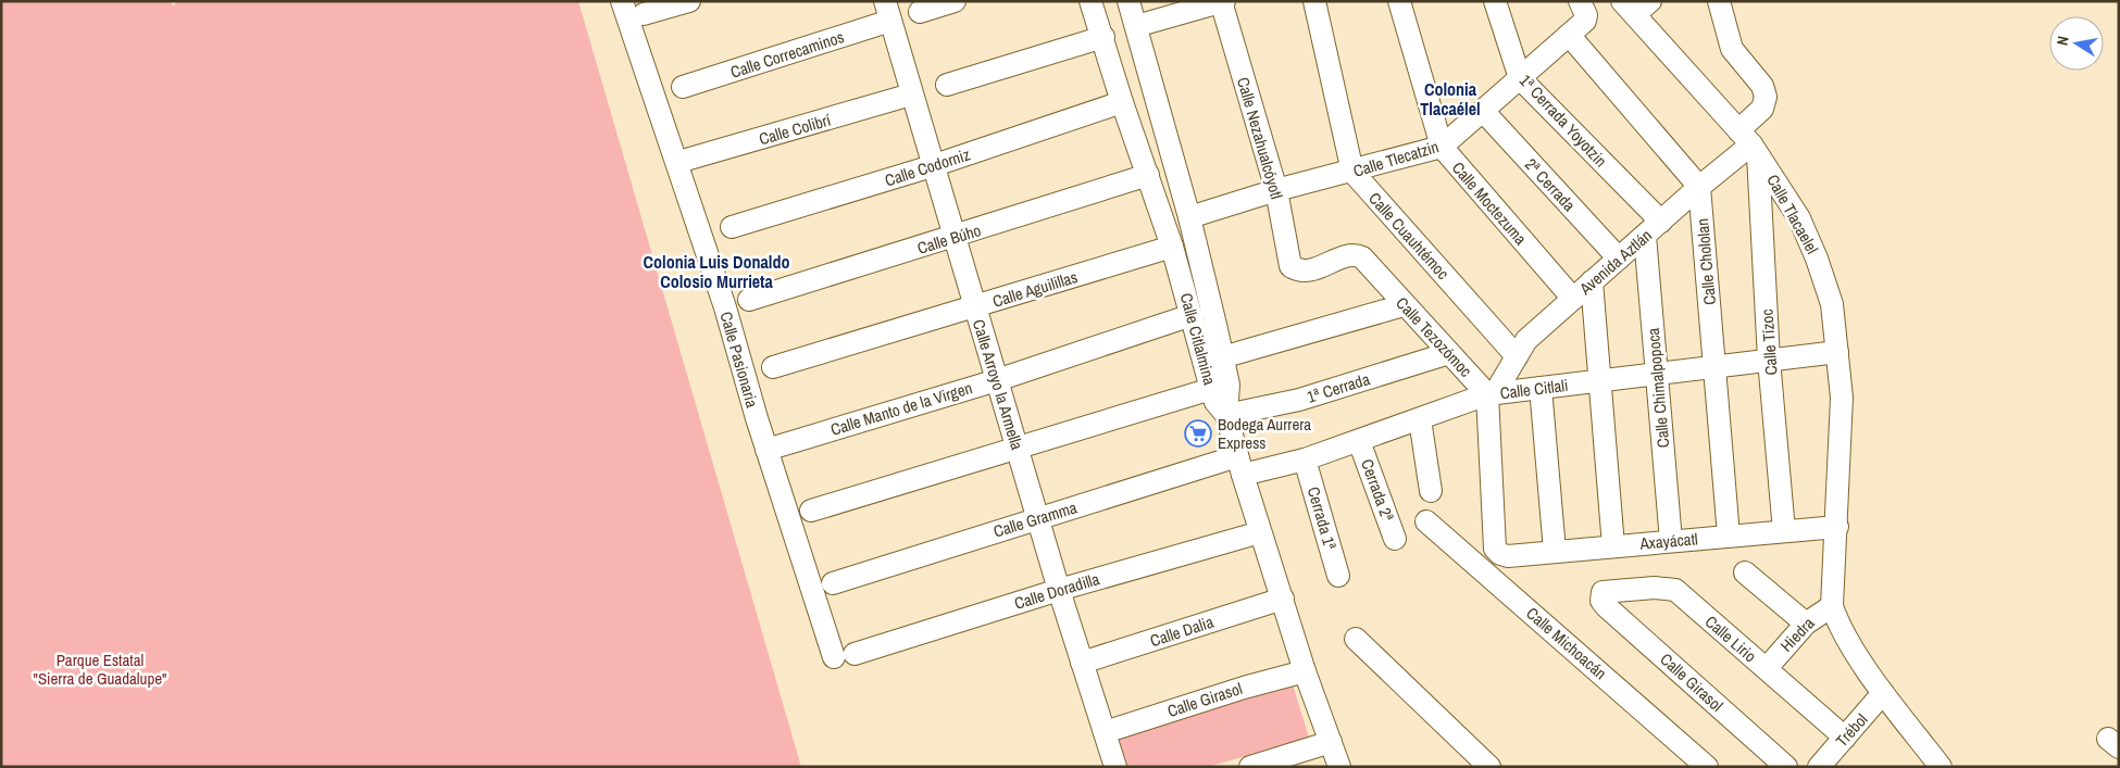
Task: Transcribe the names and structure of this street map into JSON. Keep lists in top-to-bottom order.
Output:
{
  "streets": {
    "street": [
      "Calle Correcaminos",
      "1ª Cerrada Yoyotzin",
      "Calle Colibrí",
      "Calle Nezahualcóyotl",
      "Calle Tlecatzin",
      "Calle Codorniz",
      "2ª Cerrada",
      "Calle Moctezuma",
      "Calle Tlacaelel",
      "Calle Cuauhtémoc",
      "Calle Búho",
      "Avenida Aztlán",
      "Calle Chololan",
      "Calle Aguilillas",
      "Calle Tezozómoc",
      "Calle Citlalmina",
      "Calle Tízoc",
      "Calle Pasionaria",
      "Calle Arroyo la Armella",
      "1ª Cerrada",
      "Calle Chimalpopoca",
      "Calle Citlali",
      "Calle Manto de la Virgen",
      "Cerrada 2ª",
      "Cerrada 1ª",
      "Calle Gramma",
      "Axayácatl",
      "Calle Doradilla",
      "Calle Dalia",
      "Hiedra",
      "Calle Lirio",
      "Calle Michoacán",
      "Calle Girasol",
      "Trébol"
    ]
  },
  "crossings": [
    ["Calle Correcaminos", "Calle Arroyo la Armella"],
    ["1ª Cerrada Yoyotzin", "Calle Tlecatzin"],
    ["1ª Cerrada Yoyotzin", "Avenida Aztlán"],
    ["Calle Colibrí", "Calle Pasionaria"],
    ["Calle Colibrí", "Calle Arroyo la Armella"],
    ["Calle Nezahualcóyotl", "Calle Tlecatzin"],
    ["Calle Nezahualcóyotl", "Calle Tezozómoc"],
    ["Calle Tlecatzin", "2ª Cerrada"],
    ["Calle Tlecatzin", "Calle Moctezuma"],
    ["Calle Tlecatzin", "Calle Cuauhtémoc"],
    ["Calle Codorniz", "Calle Citlalmina"],
    ["Calle Codorniz", "Calle Arroyo la Armella"],
    ["2ª Cerrada", "Avenida Aztlán"],
    ["Calle Moctezuma", "Avenida Aztlán"],
    ["Calle Tlacaelel", "Avenida Aztlán"],
    ["Calle Tlacaelel", "Calle Tízoc"],
    ["Calle Tlacaelel", "Calle Citlali"],
    ["Calle Tlacaelel", "Axayácatl"],
    ["Calle Tlacaelel", "Hiedra"],
    ["Calle Cuauhtémoc", "Avenida Aztlán"],
    ["Calle Búho", "Calle Citlalmina"],
    ["Calle Búho", "Calle Arroyo la Armella"],
    ["Avenida Aztlán", "Calle Chololan"],
    ["Avenida Aztlán", "Calle Tezozómoc"],
    ["Avenida Aztlán", "Calle Tízoc"],
    ["Avenida Aztlán", "Calle Chimalpopoca"],
    ["Avenida Aztlán", "Calle Citlali"],
    ["Avenida Aztlán", "Axayácatl"],
    ["Calle Chololan", "Calle Citlali"],
    ["Calle Chololan", "Axayácatl"],
    ["Calle Aguilillas", "Calle Citlalmina"],
    ["Calle Aguilillas", "Calle Arroyo la Armella"],
    ["Calle Tezozómoc", "1ª Cerrada"],
    ["Calle Tezozómoc", "Calle Citlali"],
    ["Calle Tezozómoc", "Axayácatl"],
    ["Calle Citlalmina", "1ª Cerrada"],
    ["Calle Citlalmina", "Calle Citlali"],
    ["Calle Citlalmina", "Calle Manto de la Virgen"],
    ["Calle Citlalmina", "Calle Gramma"],
    ["Calle Citlalmina", "Calle Doradilla"],
    ["Calle Citlalmina", "Calle Dalia"],
    ["Calle Citlalmina", "Calle Girasol"],
    ["Calle Tízoc", "Calle Citlali"],
    ["Calle Tízoc", "Axayácatl"],
    ["Calle Pasionaria", "Calle Manto de la Virgen"],
    ["Calle Pasionaria", "Calle Doradilla"],
    ["Calle Arroyo la Armella", "Calle Manto de la Virgen"],
    ["Calle Arroyo la Armella", "Calle Gramma"],
    ["Calle Arroyo la Armella", "Calle Doradilla"],
    ["Calle Arroyo la Armella", "Calle Dalia"],
    ["Calle Arroyo la Armella", "Calle Girasol"],
    ["Calle Chimalpopoca", "Calle Citlali"],
    ["Calle Chimalpopoca", "Axayácatl"],
    ["Calle Citlali", "Cerrada 2ª"],
    ["Calle Citlali", "Cerrada 1ª"],
    ["Calle Citlali", "Calle Gramma"],
    ["Calle Citlali", "Axayácatl"],
    ["Hiedra", "Calle Lirio"],
    ["Calle Lirio", "Calle Girasol"],
    ["Calle Lirio", "Trébol"]
  ],
  "districts": ["Colonia Tlacaélel", "Colonia Luis Donaldo Colosio Murrieta"],
  "parks": ["Parque Estatal \"Sierra de Guadalupe\""],
  "places": {
    "supermarket": ["Bodega Aurrera Express"]
  },
  "north": "left"
}
